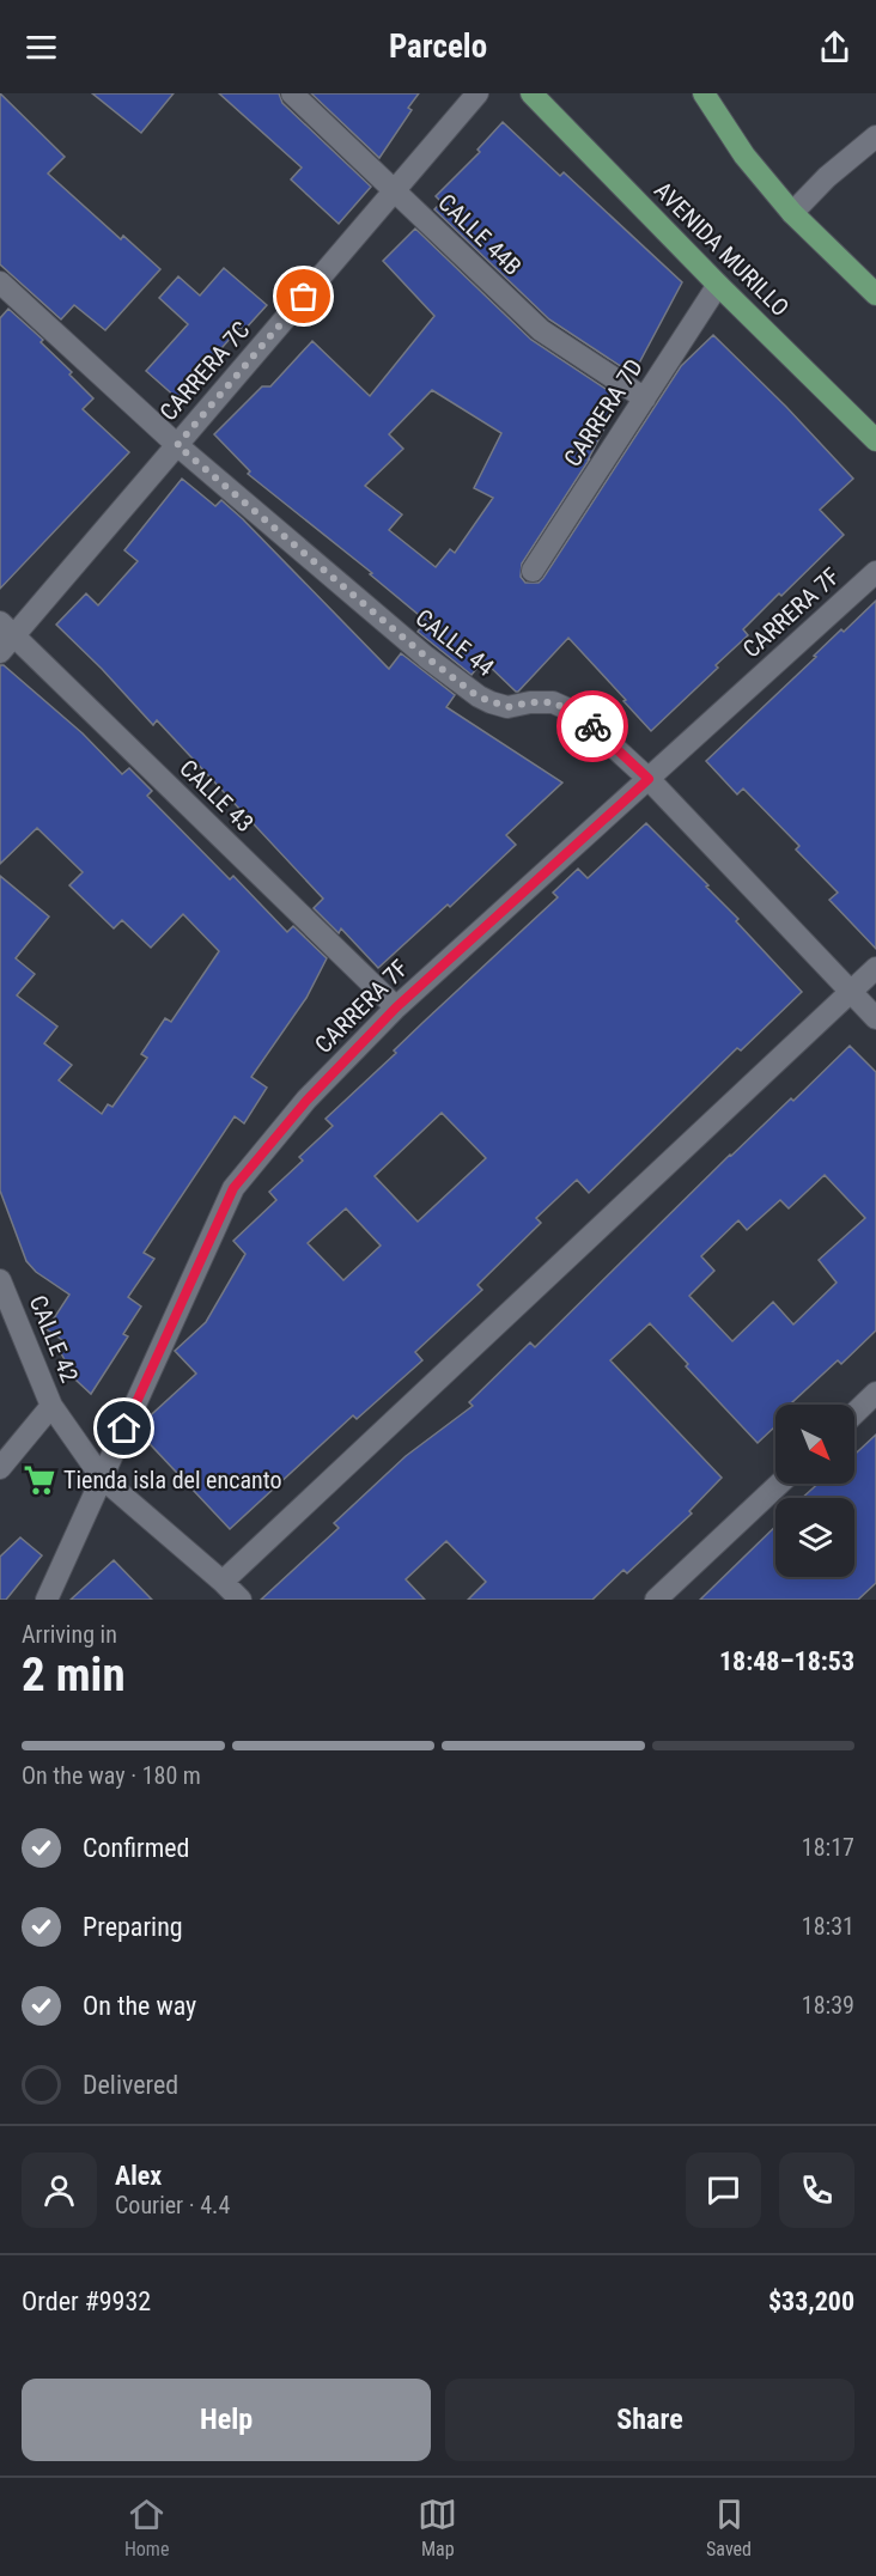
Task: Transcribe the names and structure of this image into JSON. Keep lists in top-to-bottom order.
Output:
{
  "streets": {
    "main road": ["AVENIDA MURILLO"],
    "street": [
      "CALLE 44B",
      "CARRERA 7C",
      "CARRERA 7D",
      "CARRERA 7F",
      "CALLE 44",
      "CALLE 43",
      "CALLE 42"
    ]
  },
  "crossings": [
    ["CALLE 44B", "CARRERA 7C"],
    ["CALLE 44B", "CARRERA 7D"],
    ["AVENIDA MURILLO", "CARRERA 7D"],
    ["CARRERA 7C", "CALLE 44"],
    ["CARRERA 7C", "CALLE 43"],
    ["CARRERA 7F", "CALLE 44"],
    ["CARRERA 7F", "CALLE 43"],
    ["CARRERA 7F", "CALLE 42"]
  ],
  "places": {
    "supermarket": ["Tienda isla del encanto"]
  },
  "north": "bottom right",
  "page": {
    "header": "Parcelo",
    "heading": ["2 min", "Arriving in", "18:48–18:53"],
    "panel": [
      "Alex",
      "Courier · 4.4",
      "Order #9932",
      "$33,200"
    ],
    "bar": "On the way · 180 m",
    "list": [
      ["Confirmed", "18:17"],
      ["Preparing", "18:31"],
      ["On the way", "18:39"],
      "Delivered"
    ],
    "buttons": ["Help", "Share"],
    "tabs": ["Home", "Map", "Saved"]
  }
}
